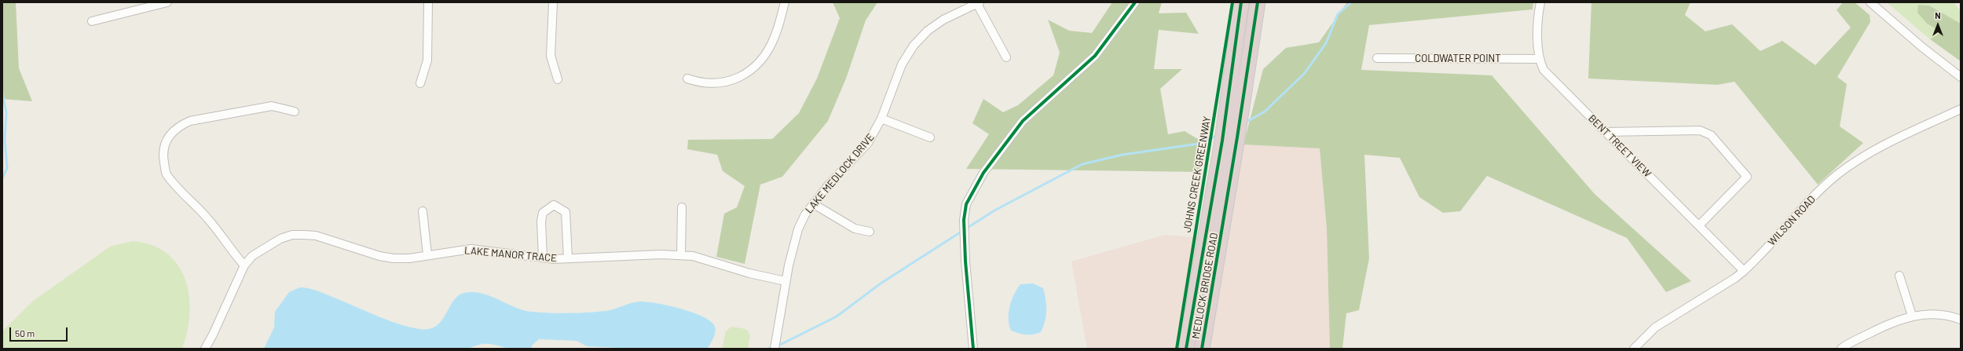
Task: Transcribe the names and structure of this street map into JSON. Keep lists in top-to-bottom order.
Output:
{
  "streets": {
    "highway": ["MEDLOCK BRIDGE ROAD"],
    "street": [
      "COLDWATER POINT",
      "BENT TREET VIEW",
      "LAKE MEDLOCK DRIVE",
      "WILSON ROAD",
      "LAKE MANOR TRACE"
    ],
    "cycle path": ["JOHNS CREEK GREENWAY"]
  },
  "crossings": [
    ["COLDWATER POINT", "BENT TREET VIEW"],
    ["BENT TREET VIEW", "WILSON ROAD"],
    ["LAKE MEDLOCK DRIVE", "LAKE MANOR TRACE"]
  ],
  "scale_bar": "50 m",
  "north": "top"
}
